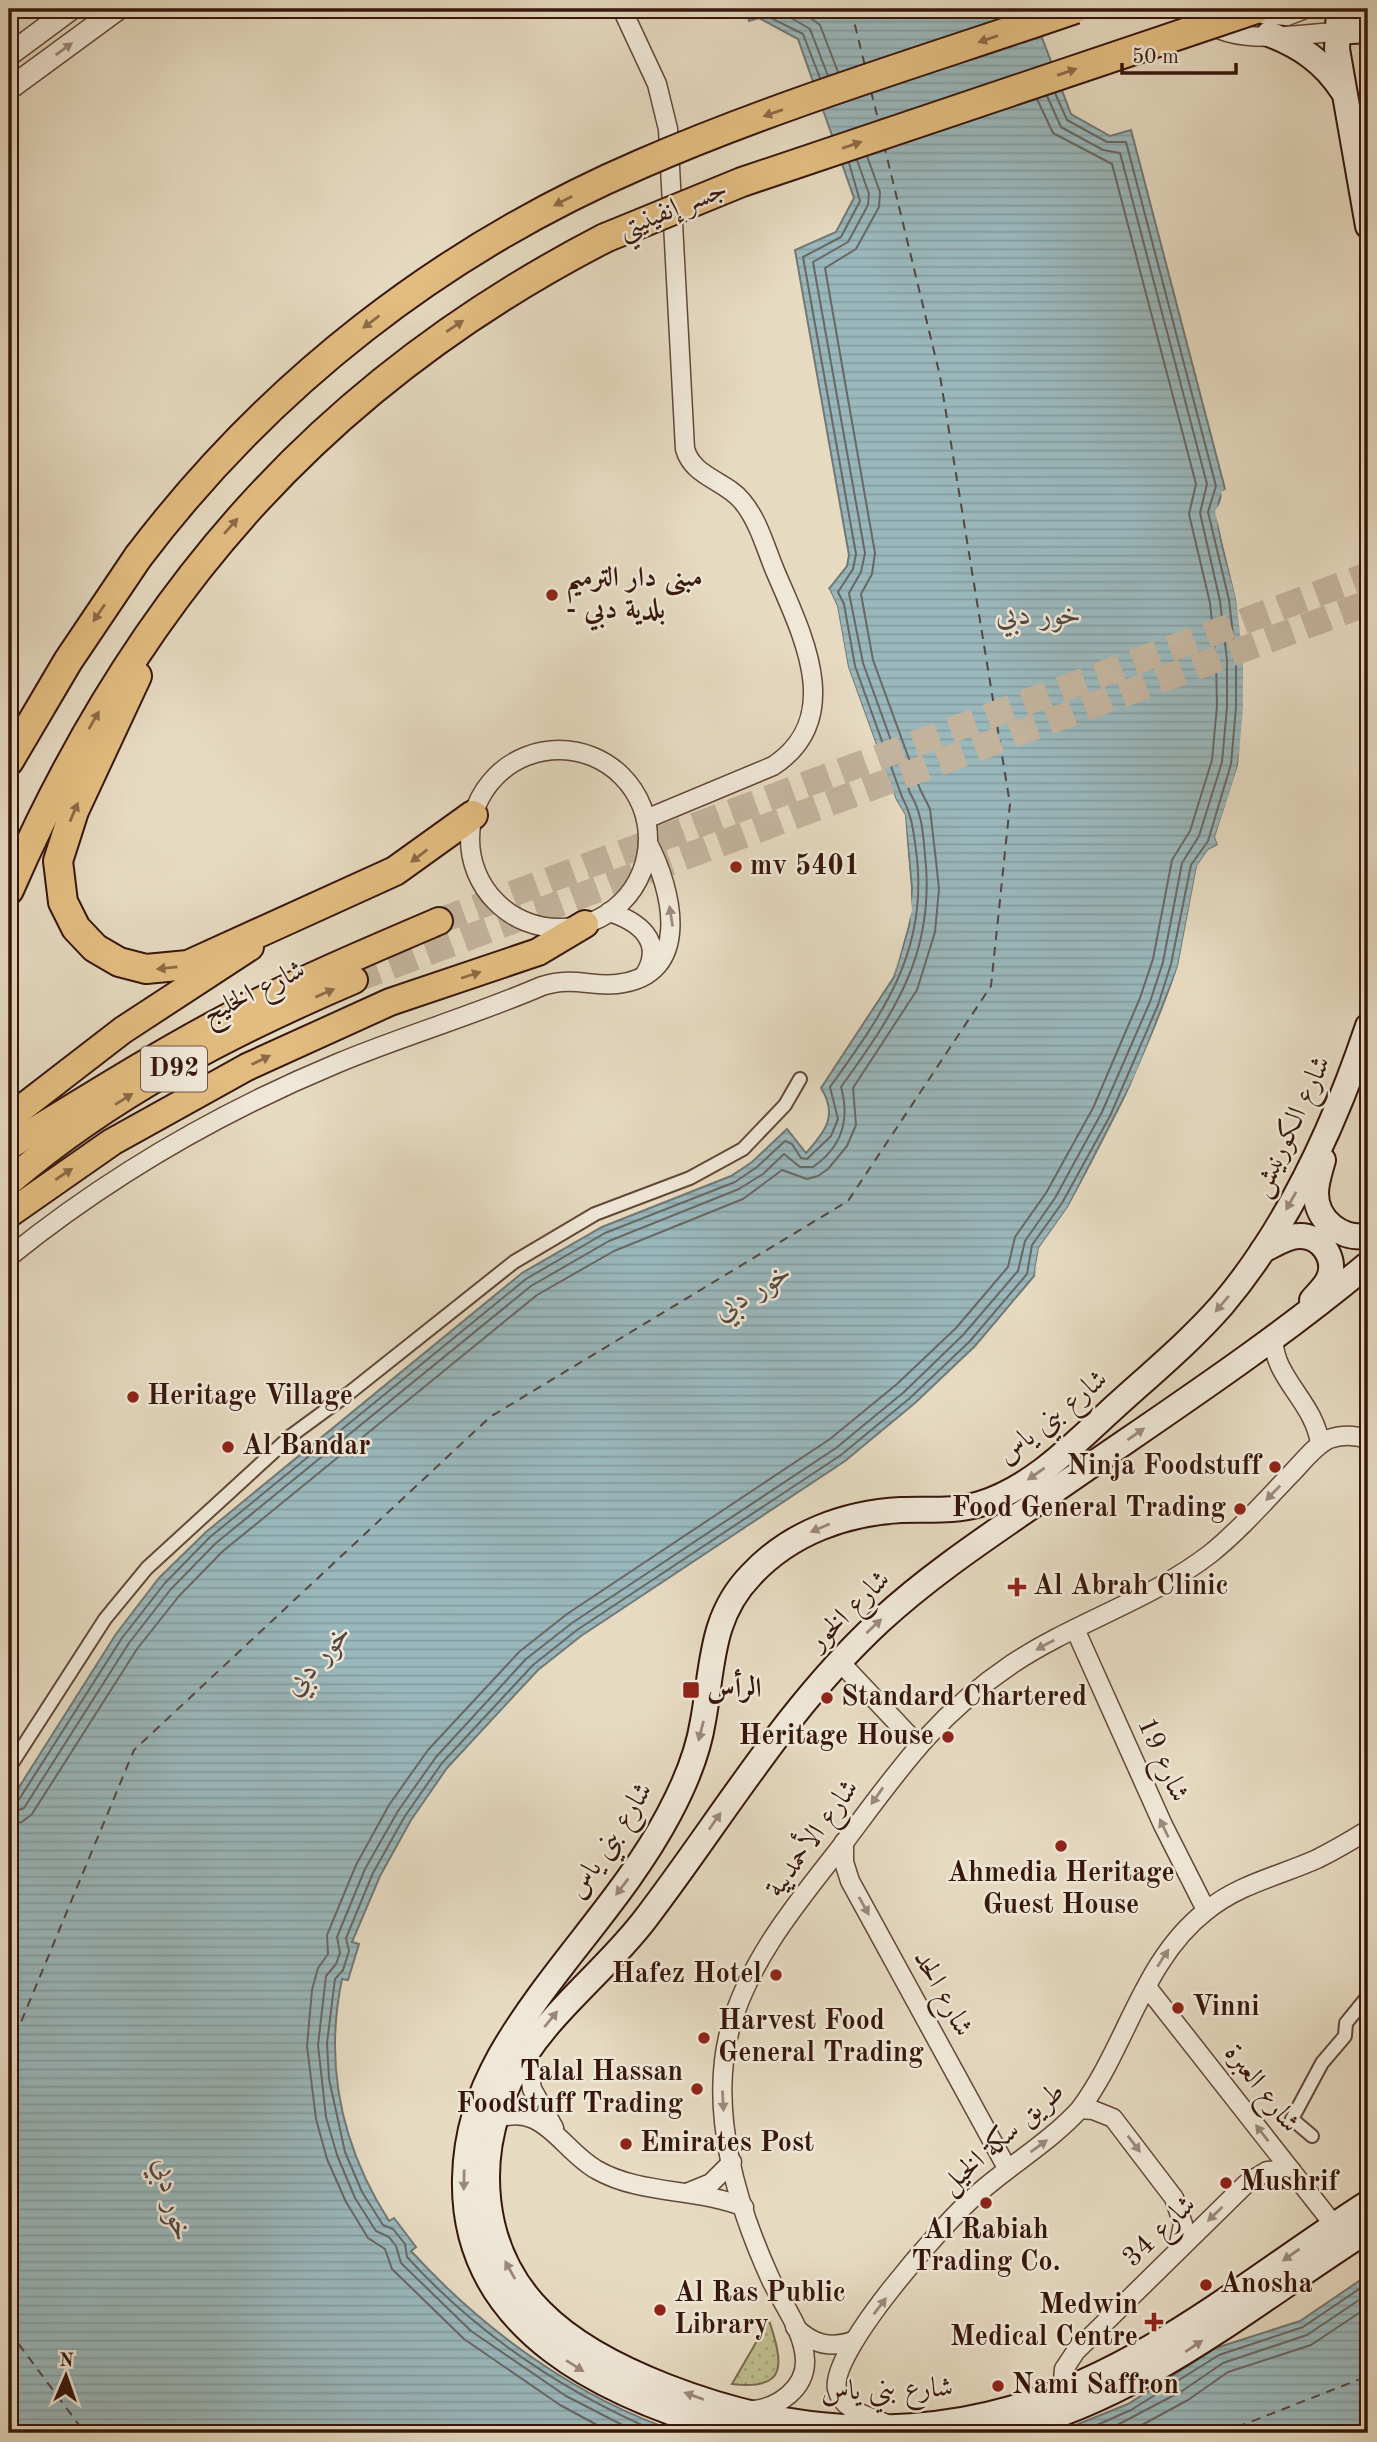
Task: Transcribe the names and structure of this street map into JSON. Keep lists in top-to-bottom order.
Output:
{
  "streets": {
    "highway": ["جسر إنفينيتي"],
    "main road": [
      "شارع الخليج",
      "D92",
      "شارع الكورنيش",
      "شارع بني ياس",
      "شارع الخور"
    ],
    "street": [
      "شارع 19",
      "شارع الأحمديية",
      "شارع الحد",
      "شارع العبرة",
      "طريق سكة الخيل",
      "شارع 34"
    ]
  },
  "crossings": [
    ["شارع الكورنيش", "شارع بني ياس"],
    ["شارع بني ياس", "شارع الخور"],
    ["شارع بني ياس", "شارع الأحمديية"],
    ["شارع بني ياس", "شارع العبرة"],
    ["شارع بني ياس", "طريق سكة الخيل"],
    ["شارع بني ياس", "شارع 34"],
    ["شارع 19", "شارع الأحمديية"],
    ["شارع 19", "طريق سكة الخيل"],
    ["شارع الأحمديية", "شارع الحد"],
    ["شارع الحد", "طريق سكة الخيل"],
    ["شارع العبرة", "طريق سكة الخيل"],
    ["شارع العبرة", "شارع 34"]
  ],
  "one_way": [
    "شارع الكورنيش",
    "شارع الخور",
    "شارع 19",
    "شارع الأحمديية",
    "شارع الحد",
    "طريق سكة الخيل",
    "شارع 34"
  ],
  "water": ["خور دبي"],
  "places": {
    "other": [
      "مبنى دار الترميم - بلدية دبي",
      "mv 5401",
      "Heritage Village",
      "Al Bandar",
      "Ninja Foodstuff",
      "Food General Trading",
      "Standard Chartered",
      "Heritage House",
      "Ahmedia Heritage Guest House",
      "Hafez Hotel",
      "Vinni",
      "Harvest Food General Trading",
      "Talal Hassan Foodstuff Trading",
      "Emirates Post",
      "Mushrif",
      "Al Rabiah Trading Co.",
      "Anosha",
      "Al Ras Public Library",
      "Nami Saffron"
    ],
    "health": ["Al Abrah Clinic", "Medwin Medical Centre"],
    "transit": ["الرأس"]
  },
  "scale_bar": "50 m",
  "north": "top"
}
